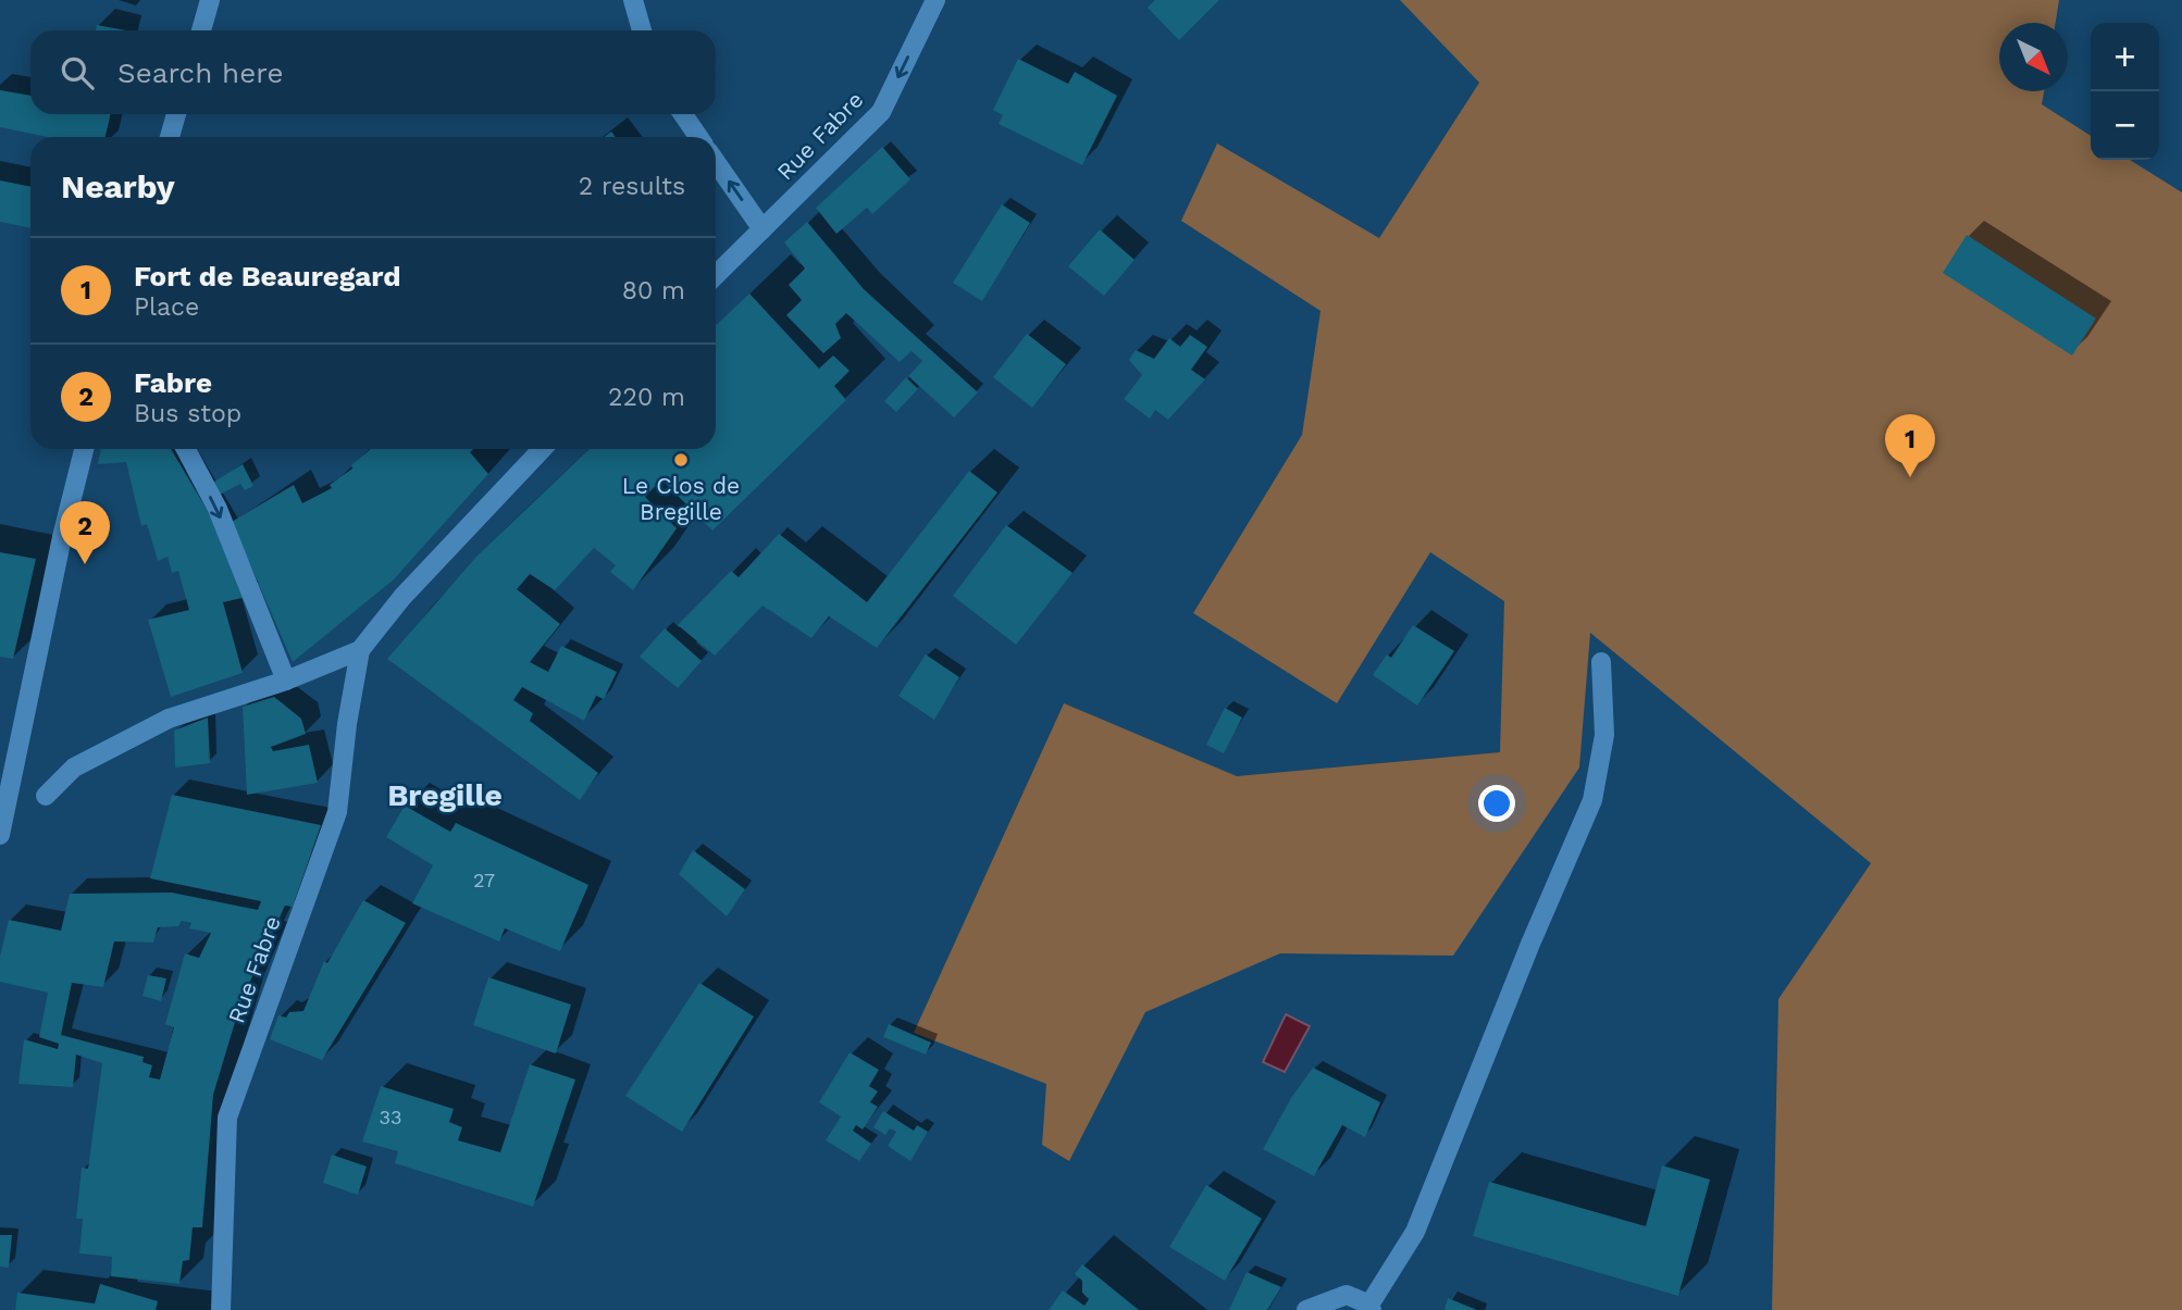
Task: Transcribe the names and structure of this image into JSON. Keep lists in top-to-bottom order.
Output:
{
  "streets": {
    "street": ["Rue Fabre"]
  },
  "districts": ["Bregille"],
  "places": ["Le Clos de Bregille"],
  "house_numbers": ["27", "33"],
  "north": "bottom right",
  "page": {
    "map_buttons": ["+", "−"],
    "search": "Search here",
    "heading": ["Nearby", "2 results"],
    "list": [
      {
        "mark": "1",
        "name": "Fort de Beauregard",
        "note": "Place",
        "value": "80 m"
      },
      {
        "mark": "2",
        "name": "Fabre",
        "note": "Bus stop",
        "value": "220 m"
      }
    ],
    "pins": ["1", "2"]
  }
}
